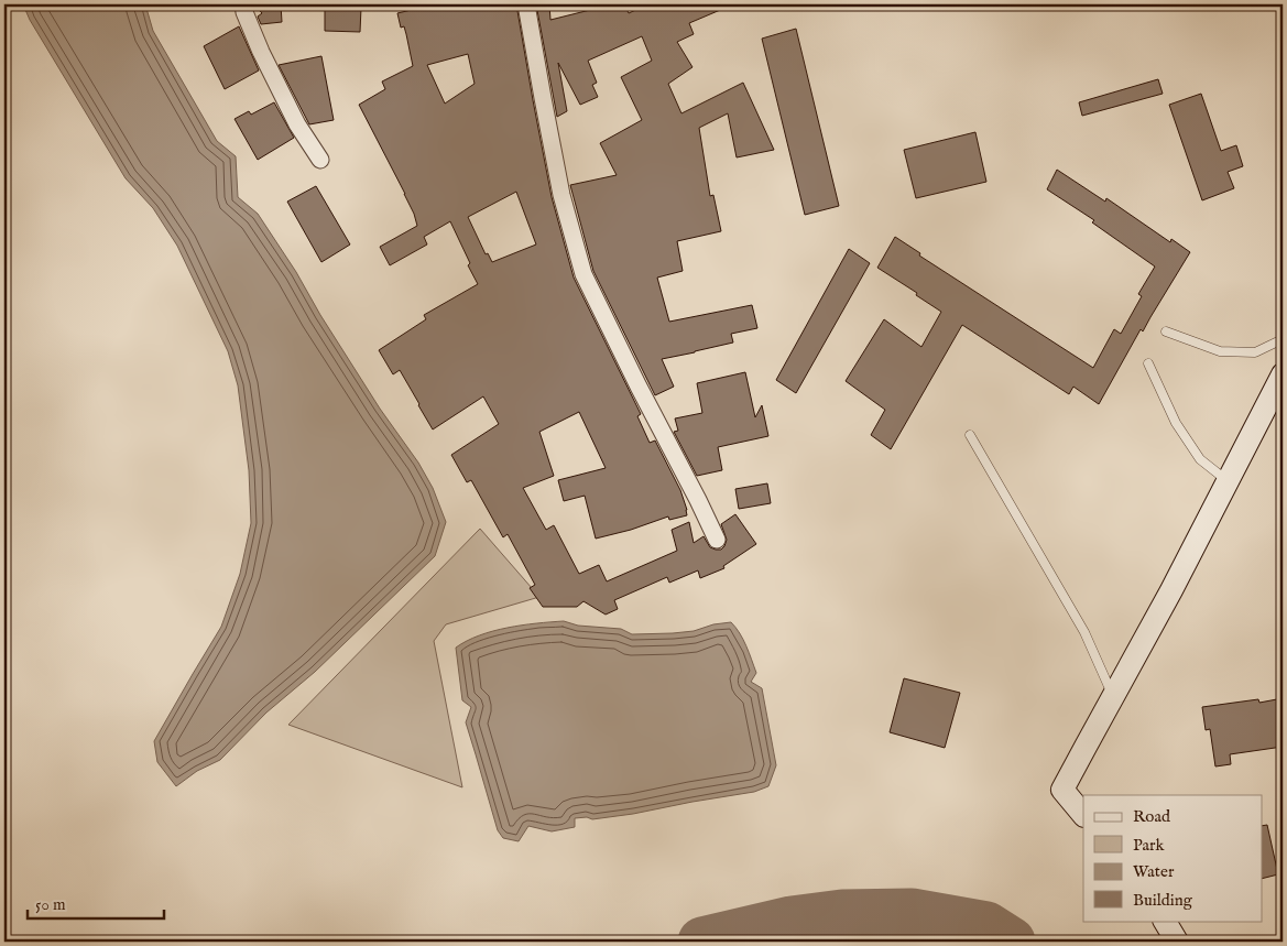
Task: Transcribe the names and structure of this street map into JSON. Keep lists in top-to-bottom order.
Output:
{
  "legend": [
    "Road",
    "Park",
    "Water",
    "Building"
  ],
  "scale_bar": "50 m"
}
